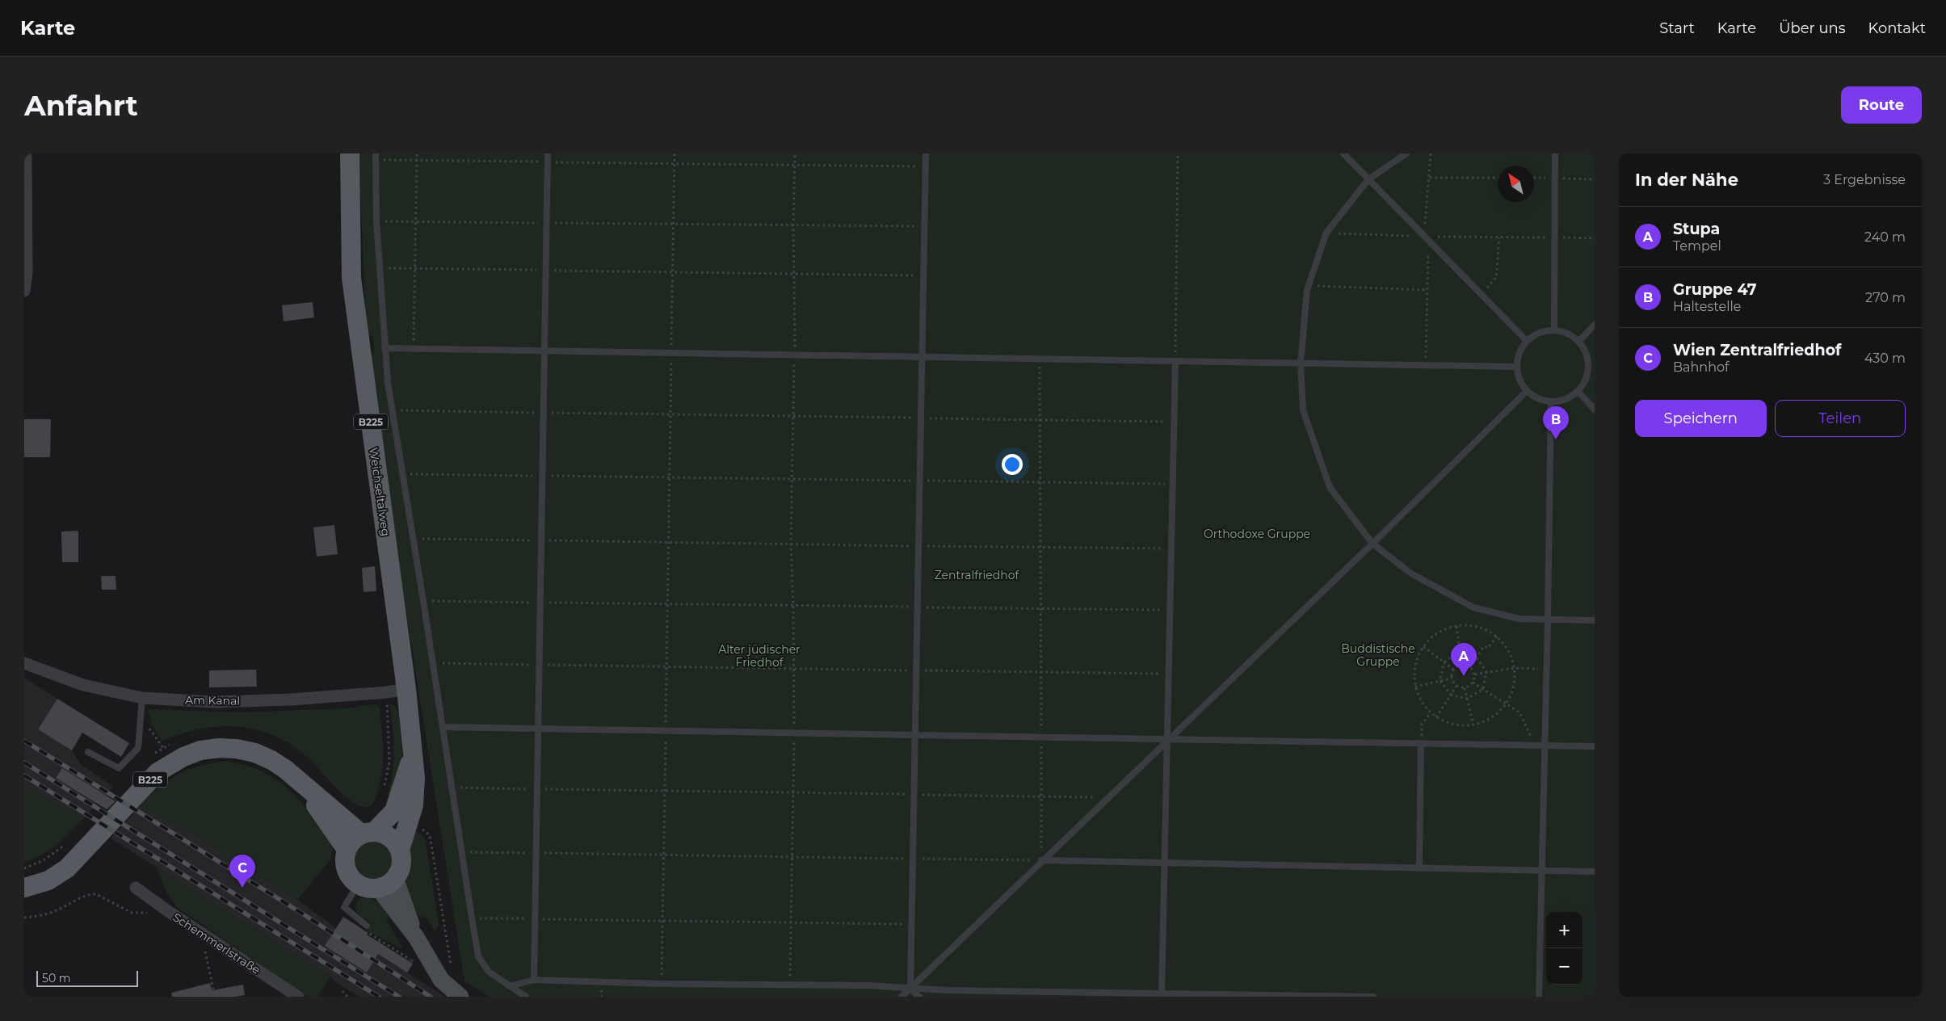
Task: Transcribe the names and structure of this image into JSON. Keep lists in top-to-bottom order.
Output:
{
  "streets": {
    "main road": ["B225", "Weichseltalweg"],
    "street": ["Am Kanal", "Schemmerlstraße"]
  },
  "crossings": [
    ["B225", "Weichseltalweg"],
    ["Weichseltalweg", "Am Kanal"]
  ],
  "parks": [
    "Orthodoxe Gruppe",
    "Zentralfriedhof",
    "Buddistische Gruppe",
    "Alter jüdischer Friedhof"
  ],
  "scale_bar": "50 m",
  "north": "top left",
  "page": {
    "header": "Karte",
    "nav": [
      "Start",
      "Karte",
      "Über uns",
      "Kontakt"
    ],
    "buttons": [
      "Route",
      ["Speichern", "Teilen"]
    ],
    "title": "Anfahrt",
    "heading": ["In der Nähe", "3 Ergebnisse"],
    "list": [
      {
        "mark": "A",
        "name": "Stupa",
        "note": "Tempel",
        "value": "240 m"
      },
      {
        "mark": "B",
        "name": "Gruppe 47",
        "note": "Haltestelle",
        "value": "270 m"
      },
      {
        "mark": "C",
        "name": "Wien Zentralfriedhof",
        "note": "Bahnhof",
        "value": "430 m"
      }
    ],
    "pins": ["B", "A", "C"],
    "map_buttons": ["+", "−"],
    "scale": "50 m"
  }
}
